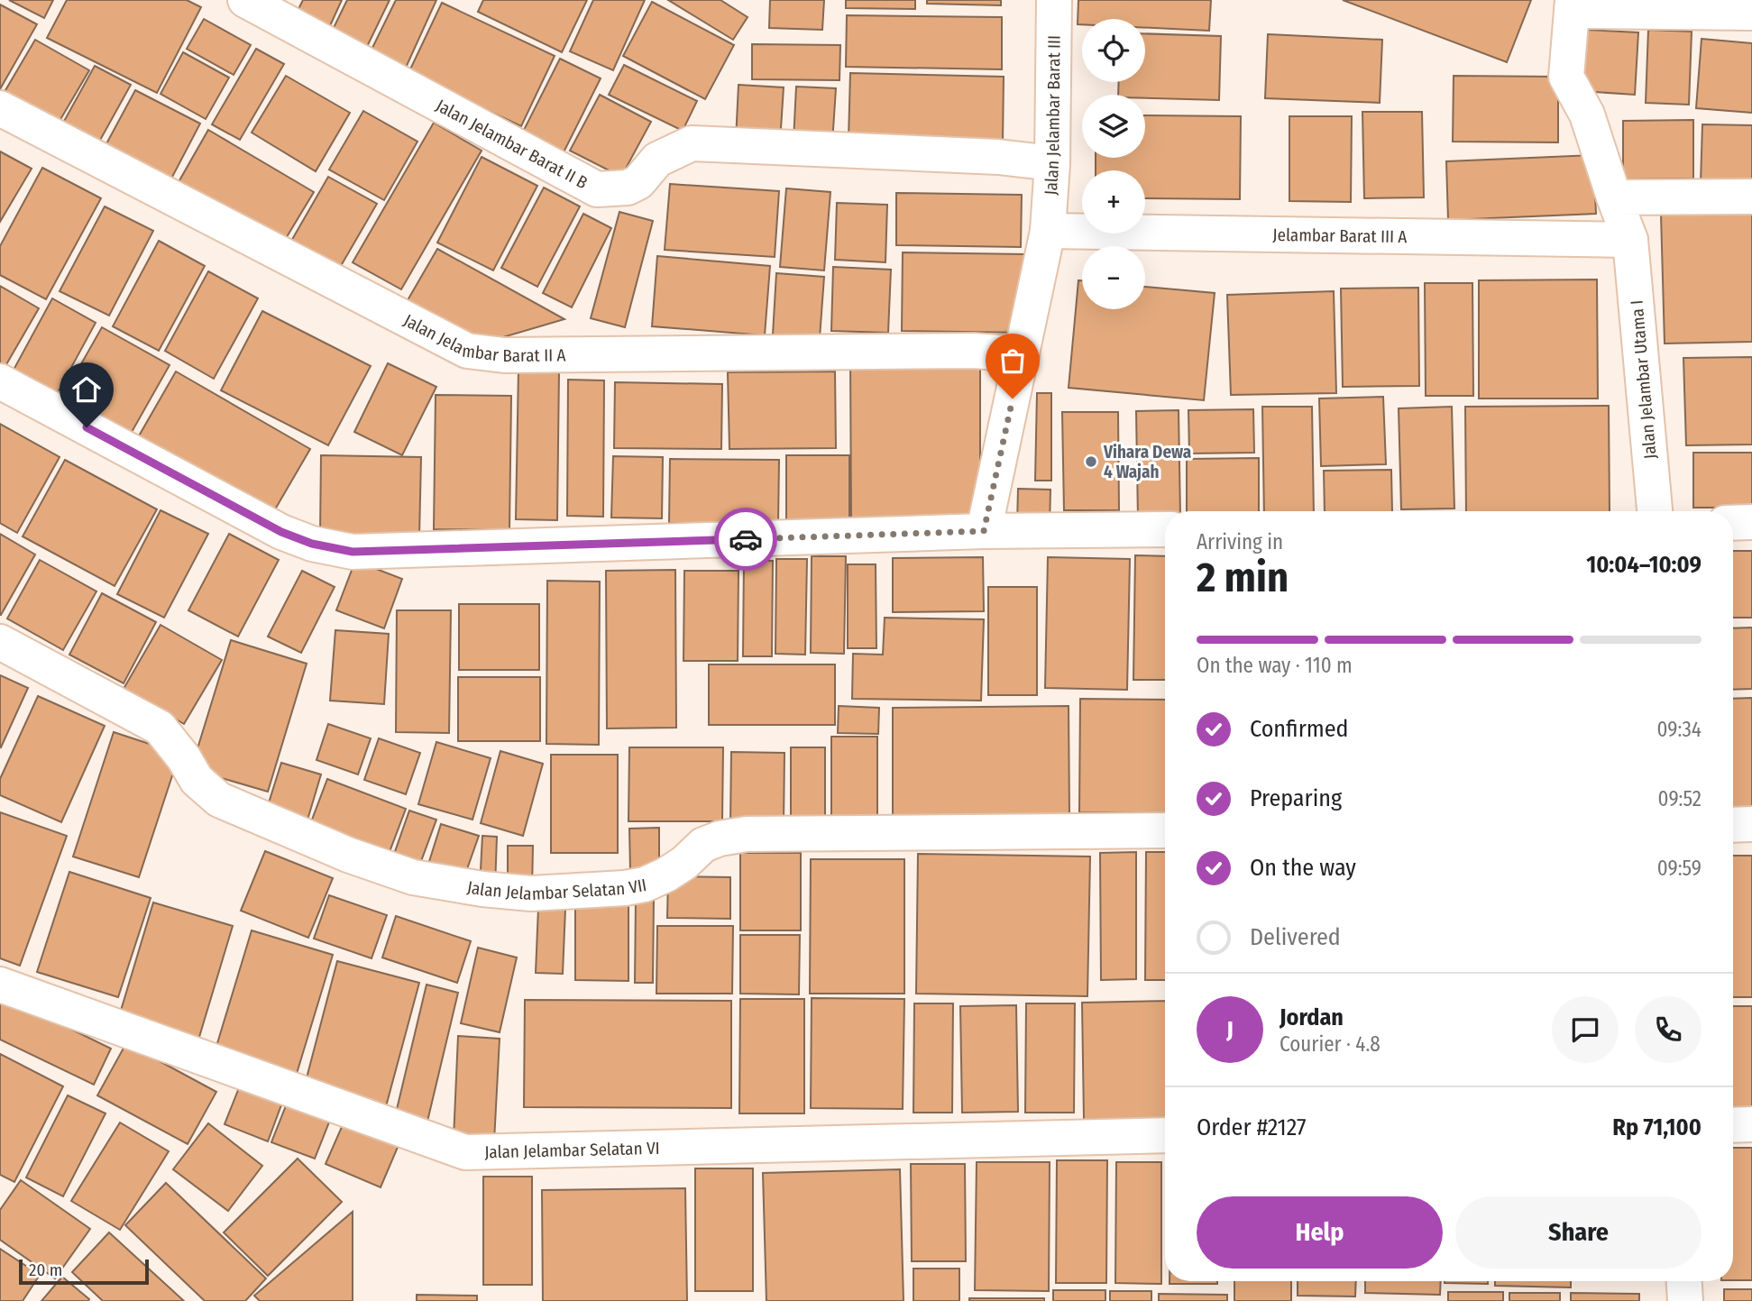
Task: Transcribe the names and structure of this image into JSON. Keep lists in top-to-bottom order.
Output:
{
  "streets": {
    "street": [
      "Jalan Jelambar Barat III",
      "Jalan Jelambar Barat II B",
      "Jelambar Barat III A",
      "Jalan Jelambar Barat II A",
      "Jalan Jelambar Utama I",
      "Jalan Jelambar Selatan VII",
      "Jalan Jelambar Selatan VI"
    ]
  },
  "crossings": [
    ["Jalan Jelambar Barat III", "Jalan Jelambar Barat II B"],
    ["Jalan Jelambar Barat III", "Jelambar Barat III A"],
    ["Jalan Jelambar Barat III", "Jalan Jelambar Barat II A"],
    ["Jelambar Barat III A", "Jalan Jelambar Utama I"]
  ],
  "places": ["Vihara Dewa 4 Wajah"],
  "scale_bar": "20 m",
  "page": {
    "map_buttons": ["+", "−"],
    "heading": ["2 min", "Arriving in", "10:04–10:09"],
    "panel": [
      "Jordan",
      "Courier · 4.8",
      "Order #2127",
      "Rp 71,100"
    ],
    "bar": "On the way · 110 m",
    "list": [
      ["Confirmed", "09:34"],
      ["Preparing", "09:52"],
      ["On the way", "09:59"],
      "Delivered"
    ],
    "round": "J",
    "buttons": ["Help", "Share"],
    "scale": "20 m"
  }
}
